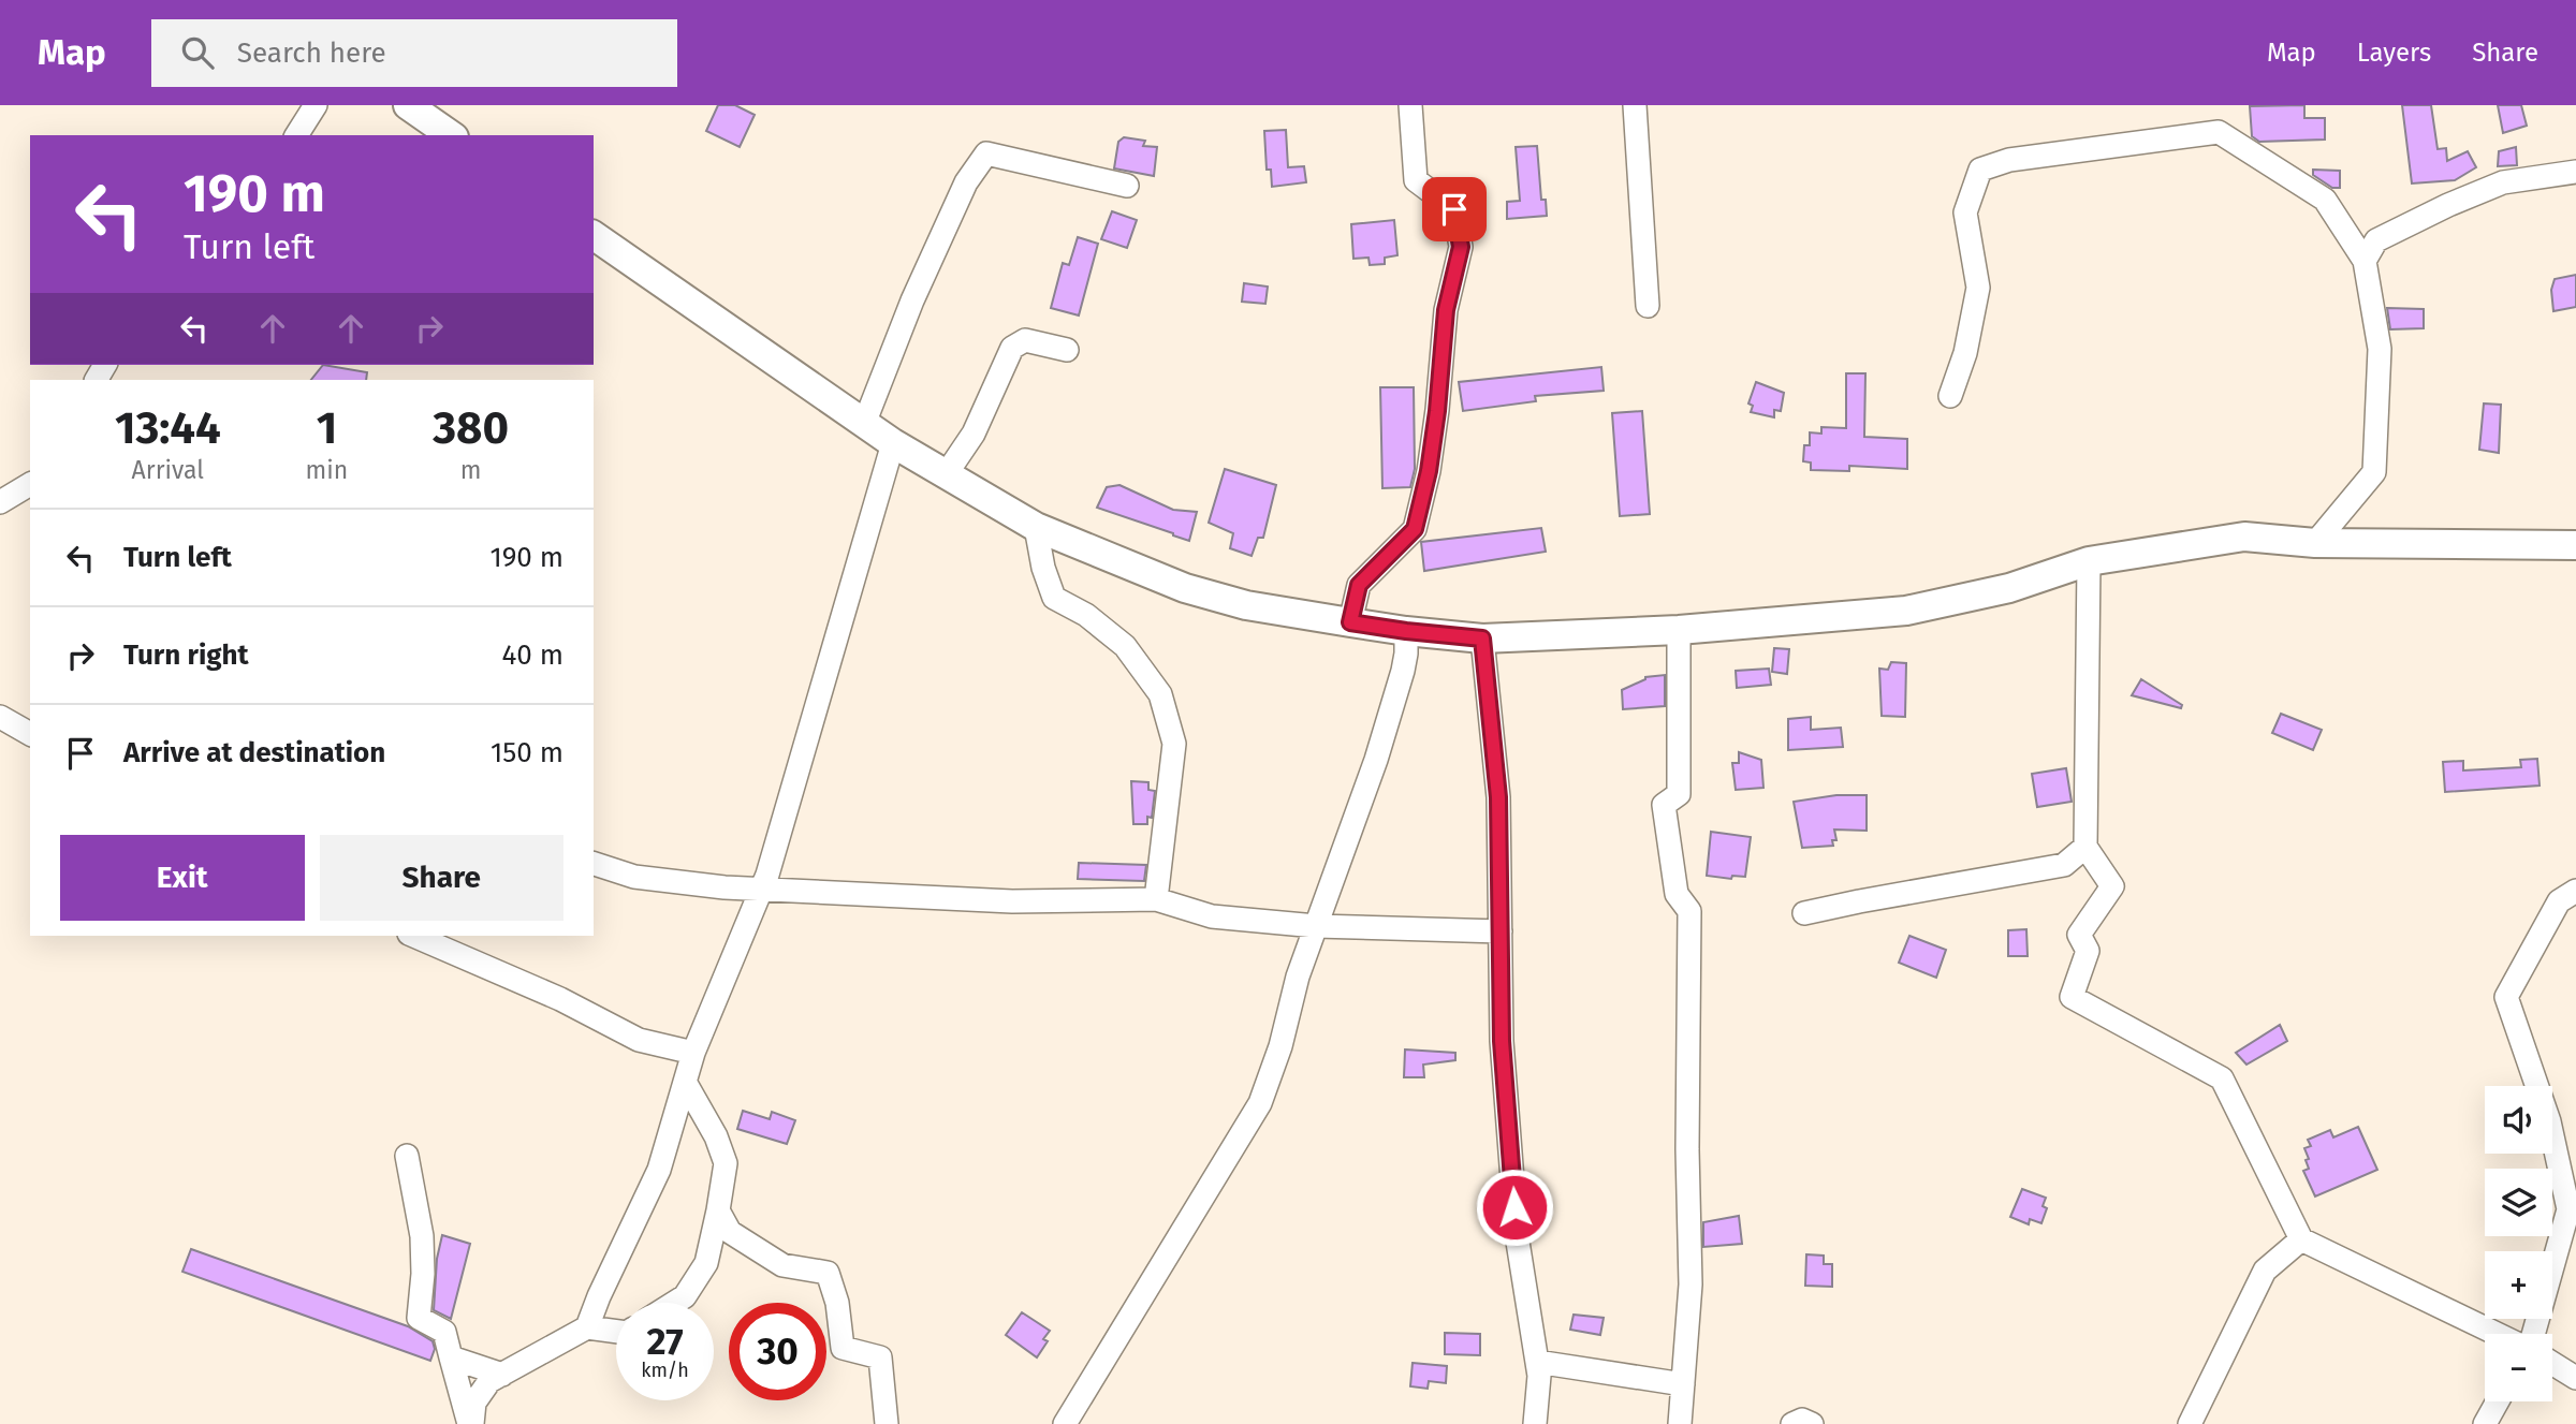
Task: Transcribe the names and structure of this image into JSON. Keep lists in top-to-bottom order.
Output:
{
  "page": {
    "header": "Map",
    "search": "Search here",
    "nav": ["Map", "Layers", "Share"],
    "turn": ["190 m", "Turn left"],
    "eta": [
      "13:44",
      "Arrival",
      "1",
      "min",
      "380",
      "m"
    ],
    "list": [
      {
        "name": "Turn left",
        "value": "190 m"
      },
      {
        "name": "Turn right",
        "value": "40 m"
      },
      {
        "name": "Arrive at destination",
        "value": "150 m"
      }
    ],
    "buttons": ["Exit", "Share"],
    "map_buttons": ["+", "−"],
    "speed": "27 km/h",
    "limit": "30"
  }
}
